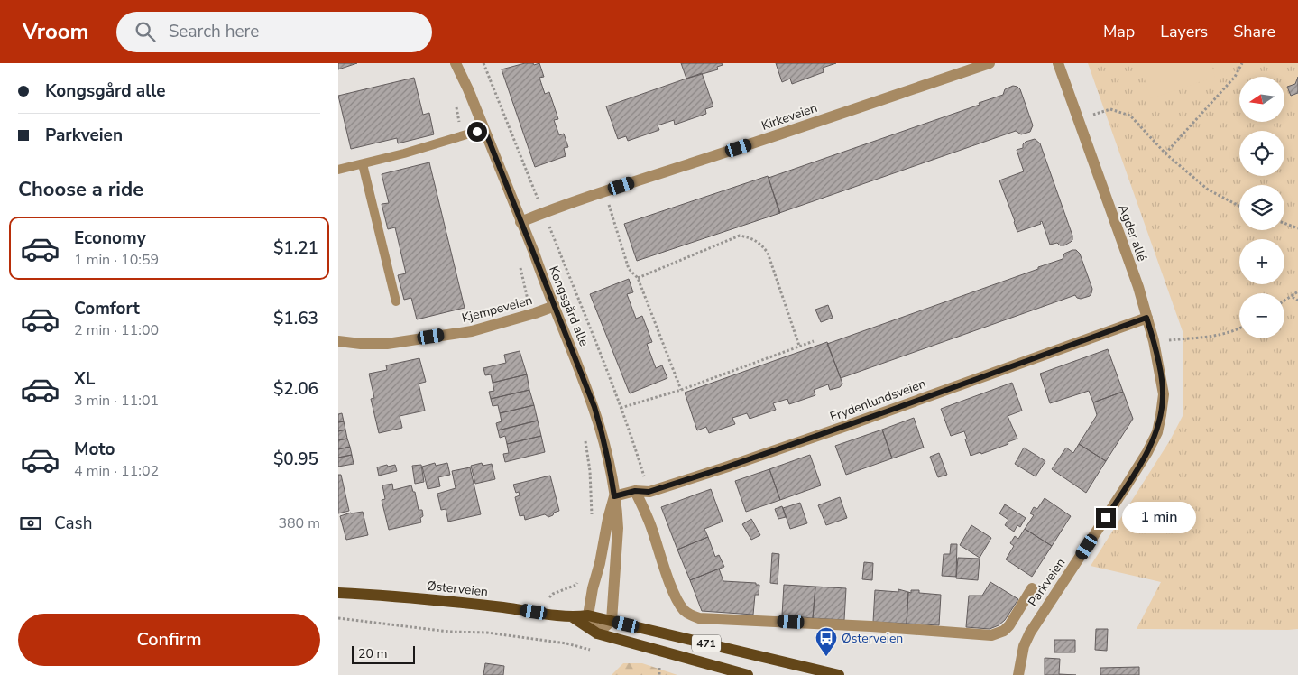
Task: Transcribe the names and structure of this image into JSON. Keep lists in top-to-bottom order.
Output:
{
  "streets": {
    "main road": ["Østerveien", "471"],
    "street": [
      "Kirkeveien",
      "Agder allé",
      "Kongsgård alle",
      "Kjempeveien",
      "Frydenlundsveien",
      "Parkveien"
    ]
  },
  "crossings": [
    ["Kirkeveien", "Kongsgård alle"],
    ["Agder allé", "Frydenlundsveien"],
    ["Agder allé", "Parkveien"],
    ["Kongsgård alle", "Kjempeveien"],
    ["Kongsgård alle", "Frydenlundsveien"],
    ["Kongsgård alle", "Østerveien"]
  ],
  "places": {
    "bus stop": ["Østerveien"]
  },
  "scale_bar": "20 m",
  "north": "left",
  "page": {
    "header": "Vroom",
    "search": "Search here",
    "nav": ["Map", "Layers", "Share"],
    "banner": ["Kongsgård alle", "Parkveien"],
    "map_buttons": ["+", "−"],
    "heading": "Choose a ride",
    "list": [
      {
        "name": "Economy",
        "note": "1 min · 10:59",
        "value": "$1.21"
      },
      {
        "name": "Comfort",
        "note": "2 min · 11:00",
        "value": "$1.63"
      },
      {
        "name": "XL",
        "note": "3 min · 11:01",
        "value": "$2.06"
      },
      {
        "name": "Moto",
        "note": "4 min · 11:02",
        "value": "$0.95"
      }
    ],
    "pay": ["Cash", "380 m"],
    "bubble": "1 min",
    "buttons": "Confirm",
    "scale": "20 m"
  }
}
